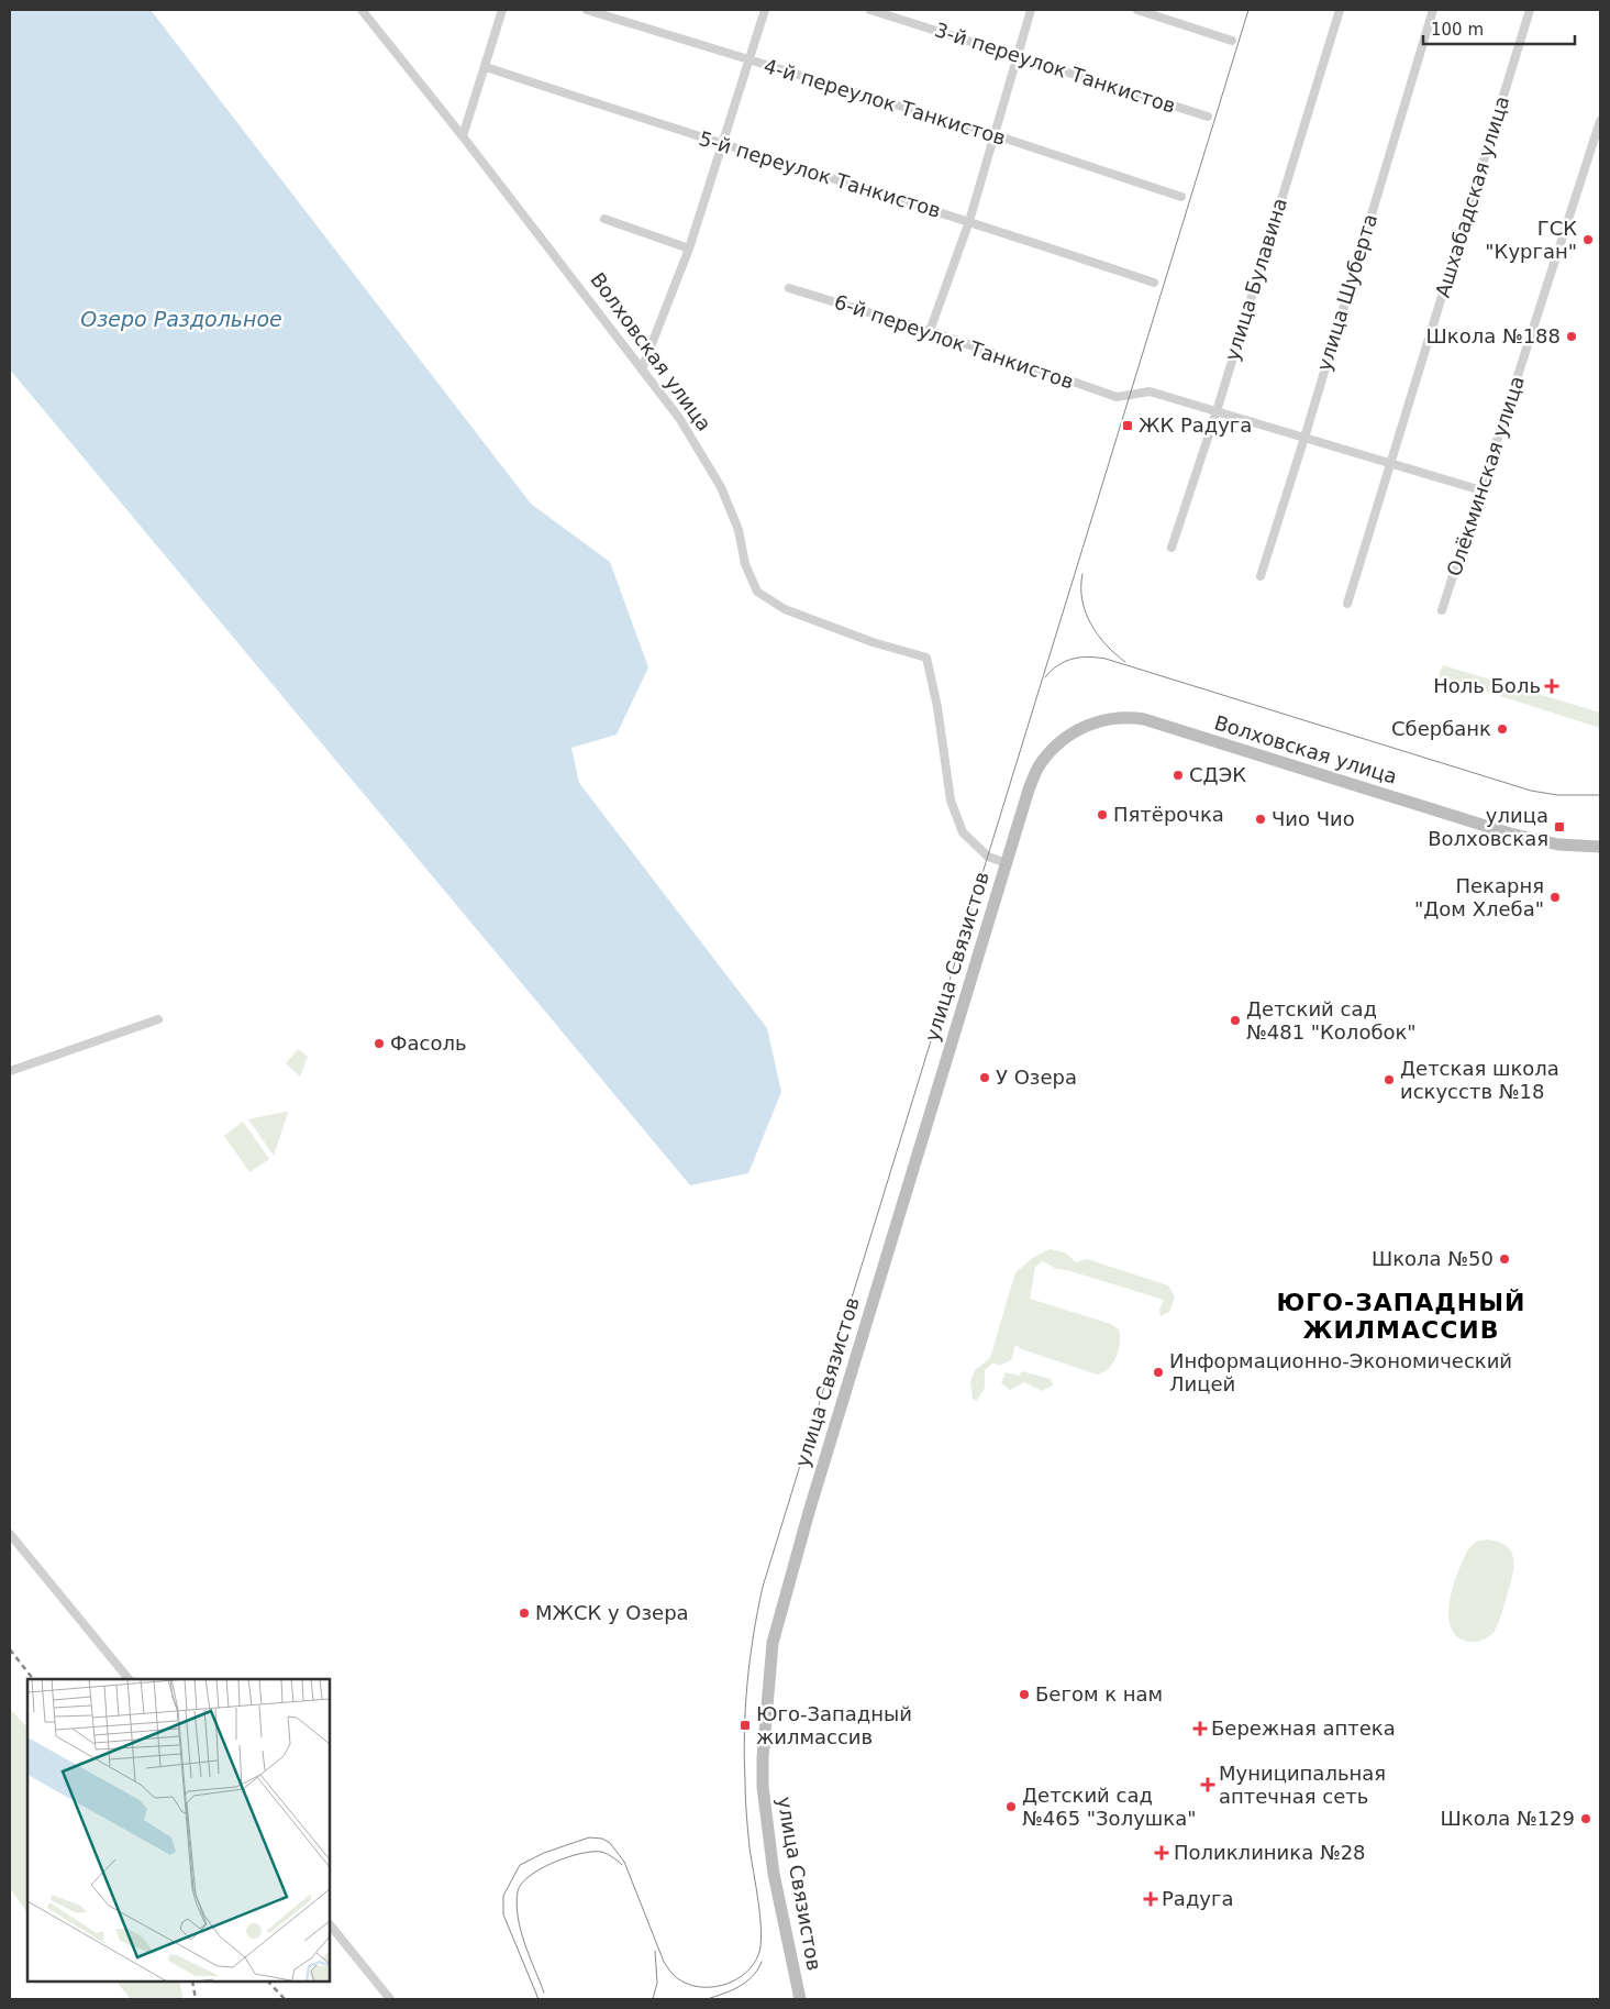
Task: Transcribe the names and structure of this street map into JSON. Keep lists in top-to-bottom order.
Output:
{
  "streets": {
    "main road": ["Волховская улица", "улица Связистов"],
    "street": [
      "3-й переулок Танкистов",
      "4-й переулок Танкистов",
      "5-й переулок Танкистов",
      "Ашхабадская улица",
      "улица Булавина",
      "улица Шуберта",
      "6-й переулок Танкистов",
      "Олёкминская улица"
    ]
  },
  "crossings": [
    ["улица Булавина", "6-й переулок Танкистов"],
    ["Волховская улица", "улица Связистов"]
  ],
  "districts": ["ЮГО-ЗАПАДНЫЙ ЖИЛМАССИВ"],
  "water": ["Озеро Раздольное"],
  "places": {
    "other": [
      "ГСК \"Курган\"",
      "Школа №188",
      "Сбербанк",
      "СДЭК",
      "Пятёрочка",
      "Чио Чио",
      "Пекарня \"Дом Хлеба\"",
      "Детский сад №481 \"Колобок\"",
      "Фасоль",
      "У Озера",
      "Детская школа искусств №18",
      "Школа №50",
      "Информационно-Экономический Лицей",
      "МЖСК у Озера",
      "Бегом к нам",
      "Детский сад №465 \"Золушка\"",
      "Школа №129"
    ],
    "transit": ["ЖК Радуга", "улица Волховская", "Юго-Западный жилмассив"],
    "health": [
      "Ноль Боль",
      "Бережная аптека",
      "Муниципальная аптечная сеть",
      "Поликлиника №28",
      "Радуга"
    ]
  },
  "scale_bar": "100 m"
}
